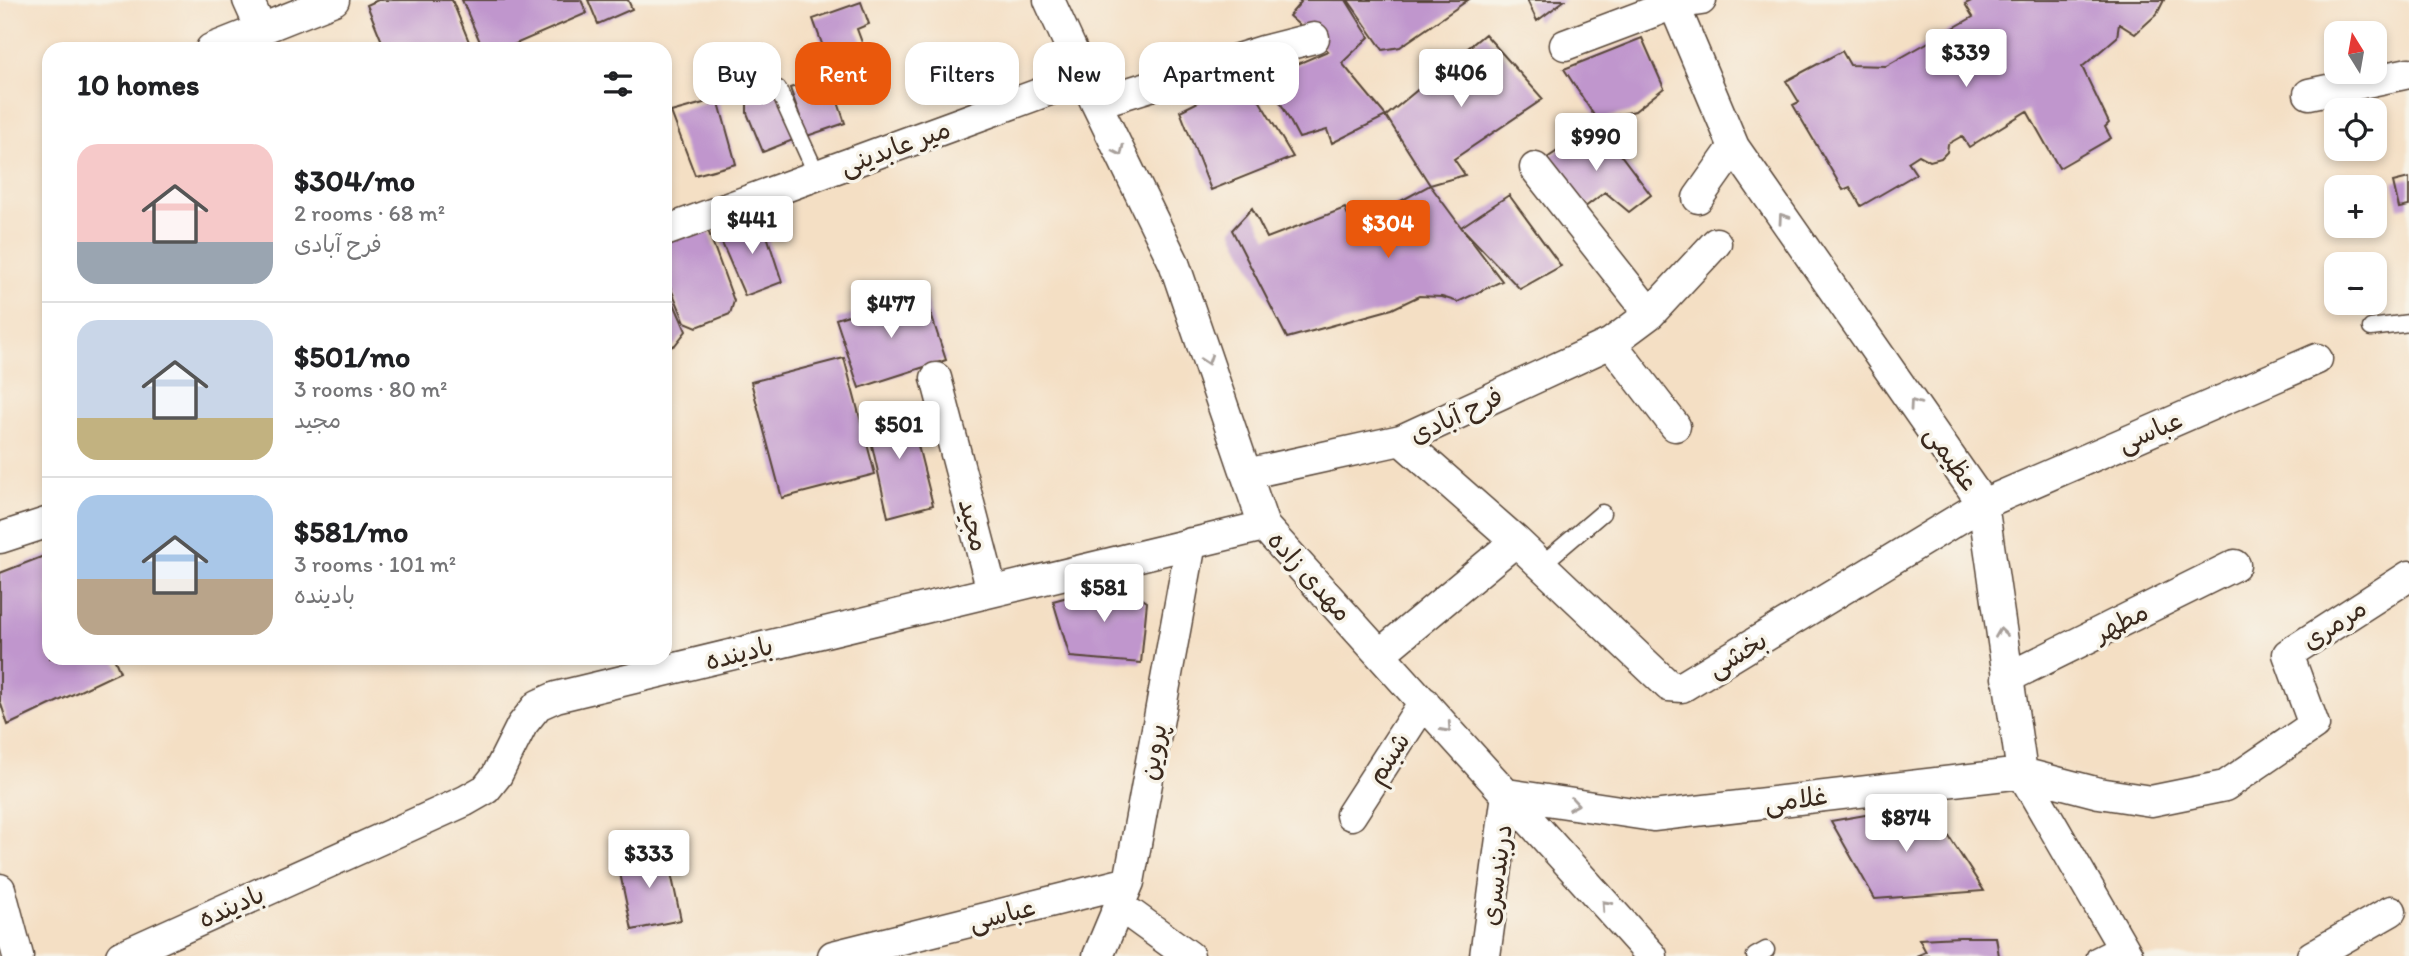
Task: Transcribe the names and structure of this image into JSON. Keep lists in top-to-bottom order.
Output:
{
  "streets": {
    "street": [
      "میر عابدینی",
      "فرح آبادی",
      "عباسی",
      "عظیمی",
      "مجید",
      "مهدی زاده",
      "مطهر",
      "مرمری",
      "بادینده",
      "بخشی",
      "پروین",
      "شبنم",
      "غلامی",
      "دربندسری"
    ]
  },
  "crossings": [
    ["فرح آبادی", "مهدی زاده"],
    ["فرح آبادی", "بخشی"],
    ["عباسی", "عظیمی"],
    ["عباسی", "بخشی"],
    ["عباسی", "پروین"],
    ["عظیمی", "مطهر"],
    ["عظیمی", "بخشی"],
    ["عظیمی", "غلامی"],
    ["مجید", "بادینده"],
    ["مهدی زاده", "بادینده"],
    ["مهدی زاده", "شبنم"],
    ["مهدی زاده", "غلامی"],
    ["مهدی زاده", "دربندسری"],
    ["مرمری", "غلامی"],
    ["بادینده", "پروین"],
    ["غلامی", "دربندسری"]
  ],
  "one_way": ["غلامی"],
  "north": "top",
  "page": {
    "map_buttons": ["+", "−"],
    "price": [
      "$339",
      "$406",
      "$990",
      "$441",
      "$304",
      "$477",
      "$501",
      "$581",
      "$874",
      "$333"
    ],
    "chip": [
      "Buy",
      "Rent",
      "Filters",
      "New",
      "Apartment"
    ],
    "heading": "10 homes",
    "list": [
      {
        "name": "$304/mo",
        "note": "2 rooms · 68 m² · فرح آبادی"
      },
      {
        "name": "$501/mo",
        "note": "3 rooms · 80 m² · مجید"
      },
      {
        "name": "$581/mo",
        "note": "3 rooms · 101 m² · بادینده"
      }
    ]
  }
}
